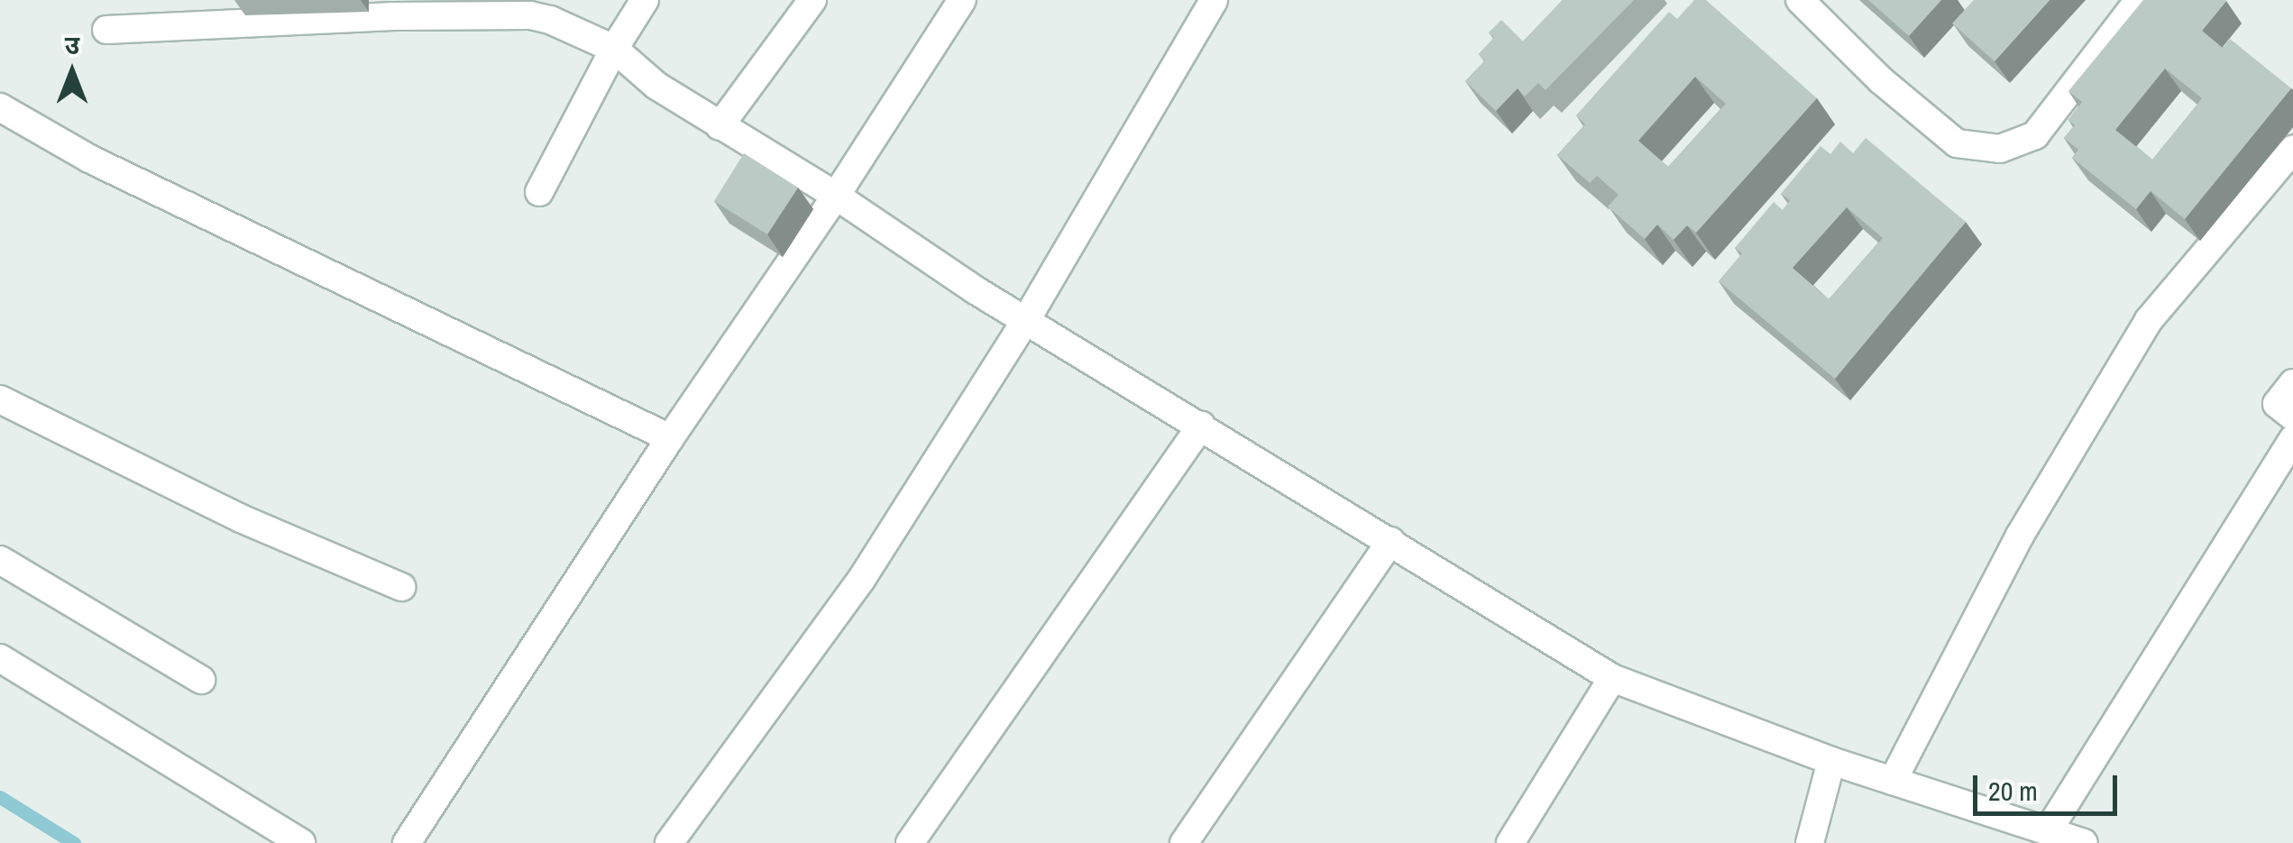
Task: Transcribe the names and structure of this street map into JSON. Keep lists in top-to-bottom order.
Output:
{
  "scale_bar": "20 m",
  "north": "top"
}
